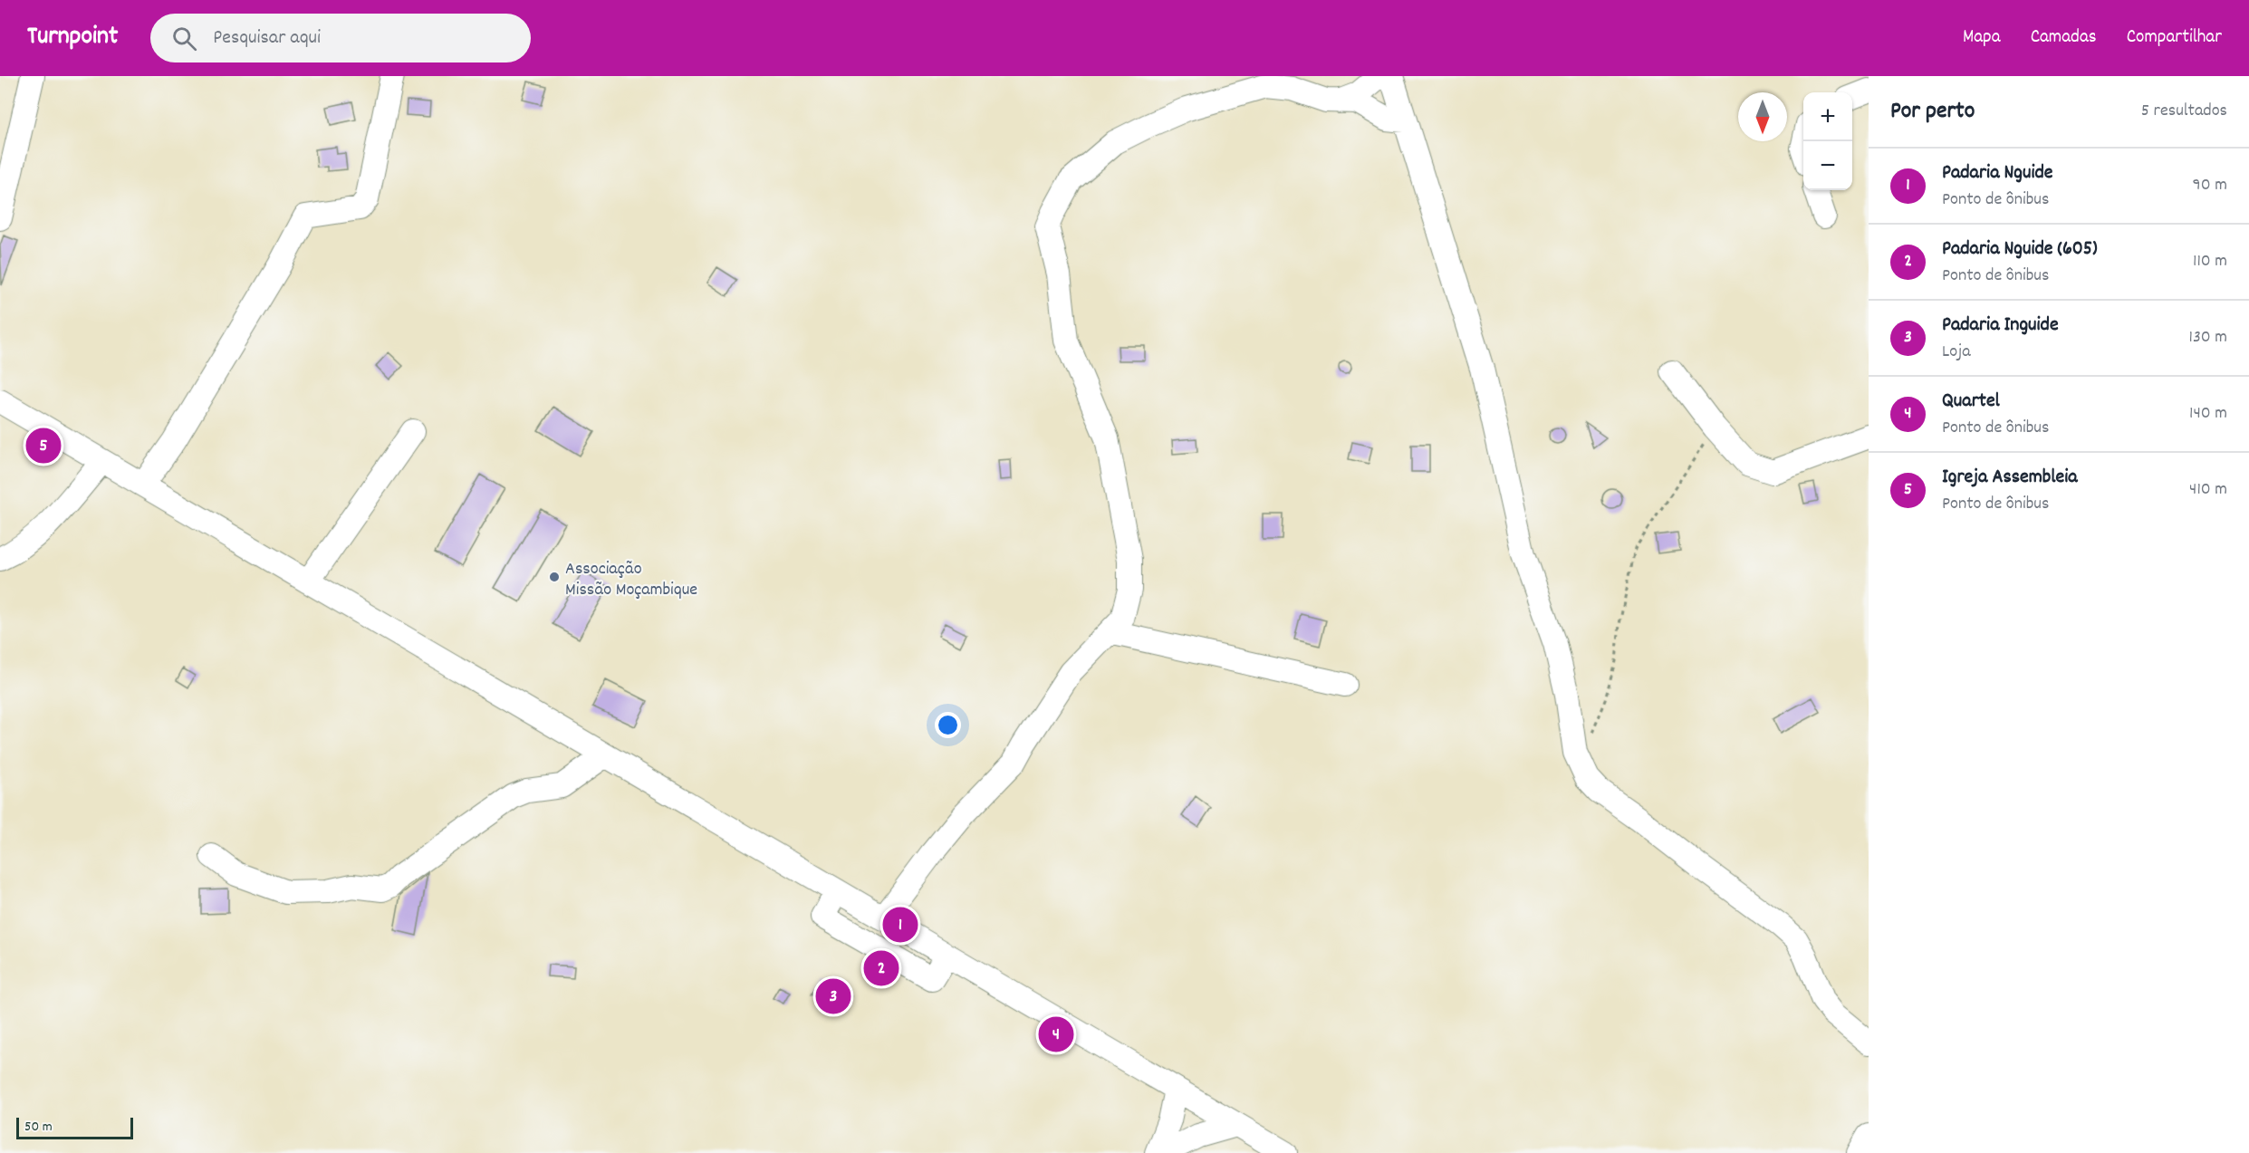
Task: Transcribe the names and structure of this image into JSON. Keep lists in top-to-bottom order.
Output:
{
  "places": ["Associação Missão Moçambique"],
  "scale_bar": "50 m",
  "north": "bottom",
  "page": {
    "header": "Turnpoint",
    "search": "Pesquisar aqui",
    "nav": ["Mapa", "Camadas", "Compartilhar"],
    "heading": ["Por perto", "5 resultados"],
    "map_buttons": ["+", "−"],
    "list": [
      {
        "mark": "1",
        "name": "Padaria Nguide",
        "note": "Ponto de ônibus",
        "value": "90 m"
      },
      {
        "mark": "2",
        "name": "Padaria Nguide (605)",
        "note": "Ponto de ônibus",
        "value": "110 m"
      },
      {
        "mark": "3",
        "name": "Padaria Inguide",
        "note": "Loja",
        "value": "130 m"
      },
      {
        "mark": "4",
        "name": "Quartel",
        "note": "Ponto de ônibus",
        "value": "140 m"
      },
      {
        "mark": "5",
        "name": "Igreja Assembleia",
        "note": "Ponto de ônibus",
        "value": "410 m"
      }
    ],
    "pins": [
      "5",
      "1",
      "2",
      "3",
      "4"
    ],
    "scale": "50 m"
  }
}
